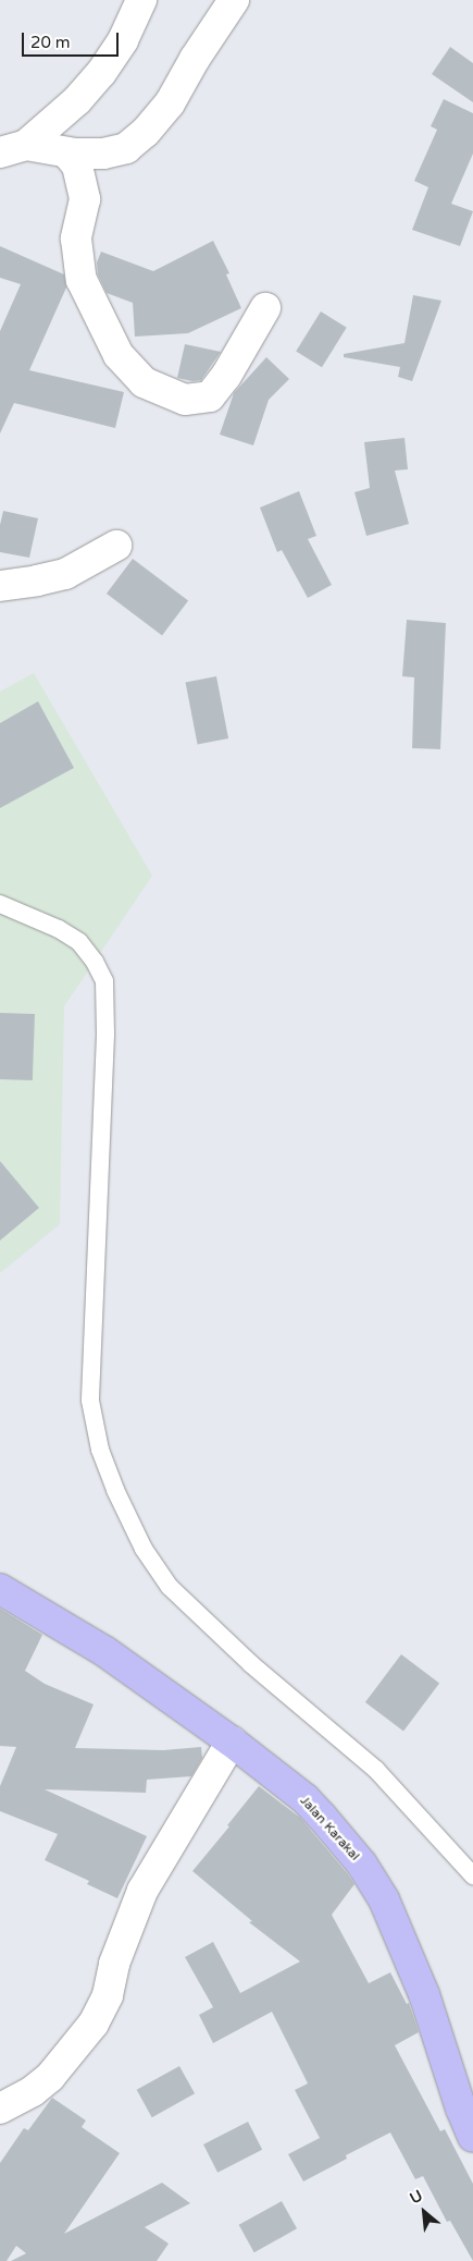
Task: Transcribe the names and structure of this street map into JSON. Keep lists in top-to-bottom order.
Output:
{
  "streets": {
    "main road": ["Jalan Karakal"]
  },
  "scale_bar": "20 m",
  "north": "top left"
}
